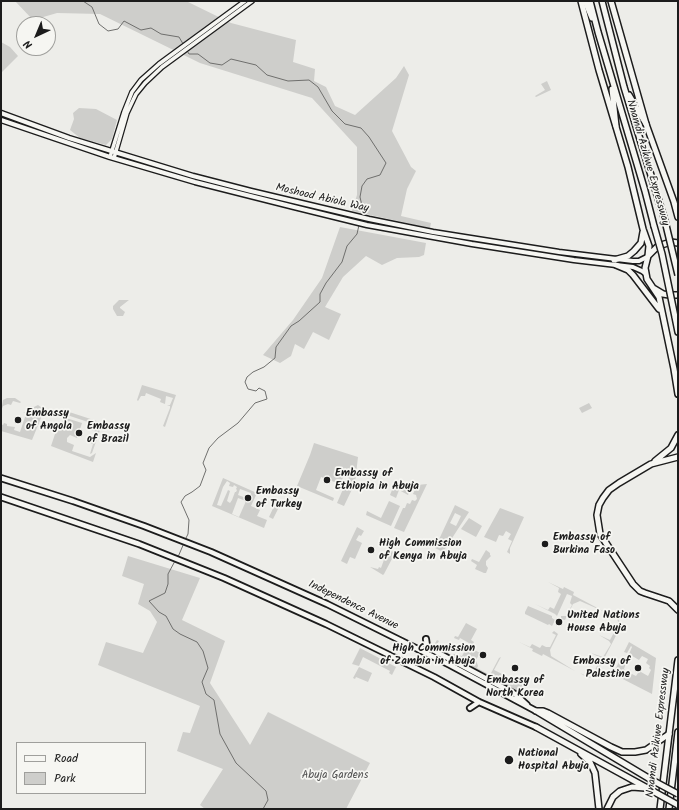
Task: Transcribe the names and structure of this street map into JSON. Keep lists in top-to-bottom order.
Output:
{
  "streets": {
    "highway": ["Nnamdi Azikiwe Expressway", "Independence Avenue"],
    "main road": ["Moshood Abiola Way"]
  },
  "crossings": [
    ["Nnamdi Azikiwe Expressway", "Moshood Abiola Way"]
  ],
  "parks": ["Abuja Gardens"],
  "places": [
    "Embassy of Angola",
    "Embassy of Brazil",
    "Embassy of Ethiopia in Abuja",
    "Embassy of Turkey",
    "Embassy of Burkina Faso",
    "High Commission of Kenya in Abuja",
    "United Nations House Abuja",
    "High Commission of Zambia in Abuja",
    "Embassy of North Korea",
    "Embassy of Palestine",
    "National Hospital Abuja"
  ],
  "legend": ["Road", "Park"],
  "north": "bottom left"
}
